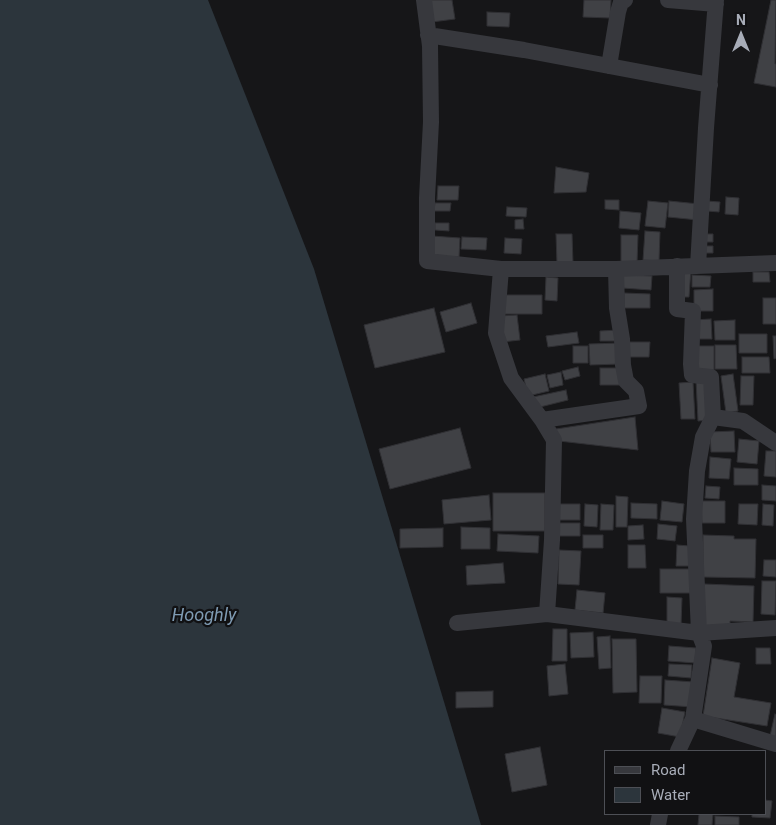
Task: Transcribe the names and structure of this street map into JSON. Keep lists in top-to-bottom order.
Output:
{
  "water": ["Hooghly"],
  "legend": ["Road", "Water"],
  "north": "top"
}
